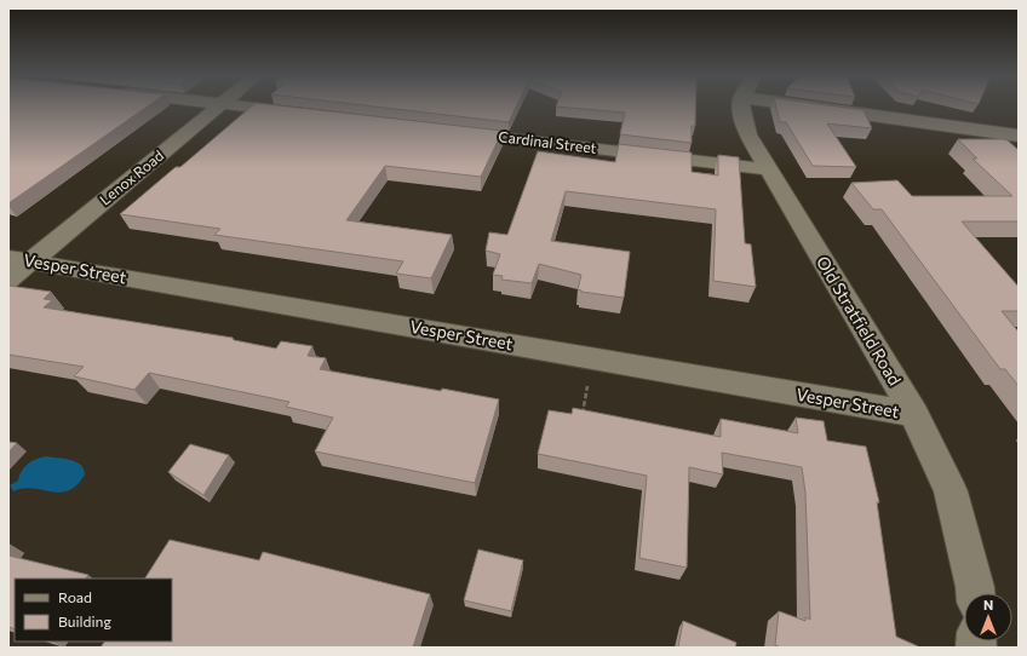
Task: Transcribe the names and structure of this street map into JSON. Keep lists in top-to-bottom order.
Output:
{
  "streets": {
    "street": [
      "Cardinal Street",
      "Lenox Road",
      "Vesper Street",
      "Old Stratfield Road"
    ]
  },
  "crossings": [
    ["Cardinal Street", "Old Stratfield Road"],
    ["Lenox Road", "Vesper Street"],
    ["Vesper Street", "Old Stratfield Road"]
  ],
  "legend": ["Road", "Building"],
  "north": "top"
}
